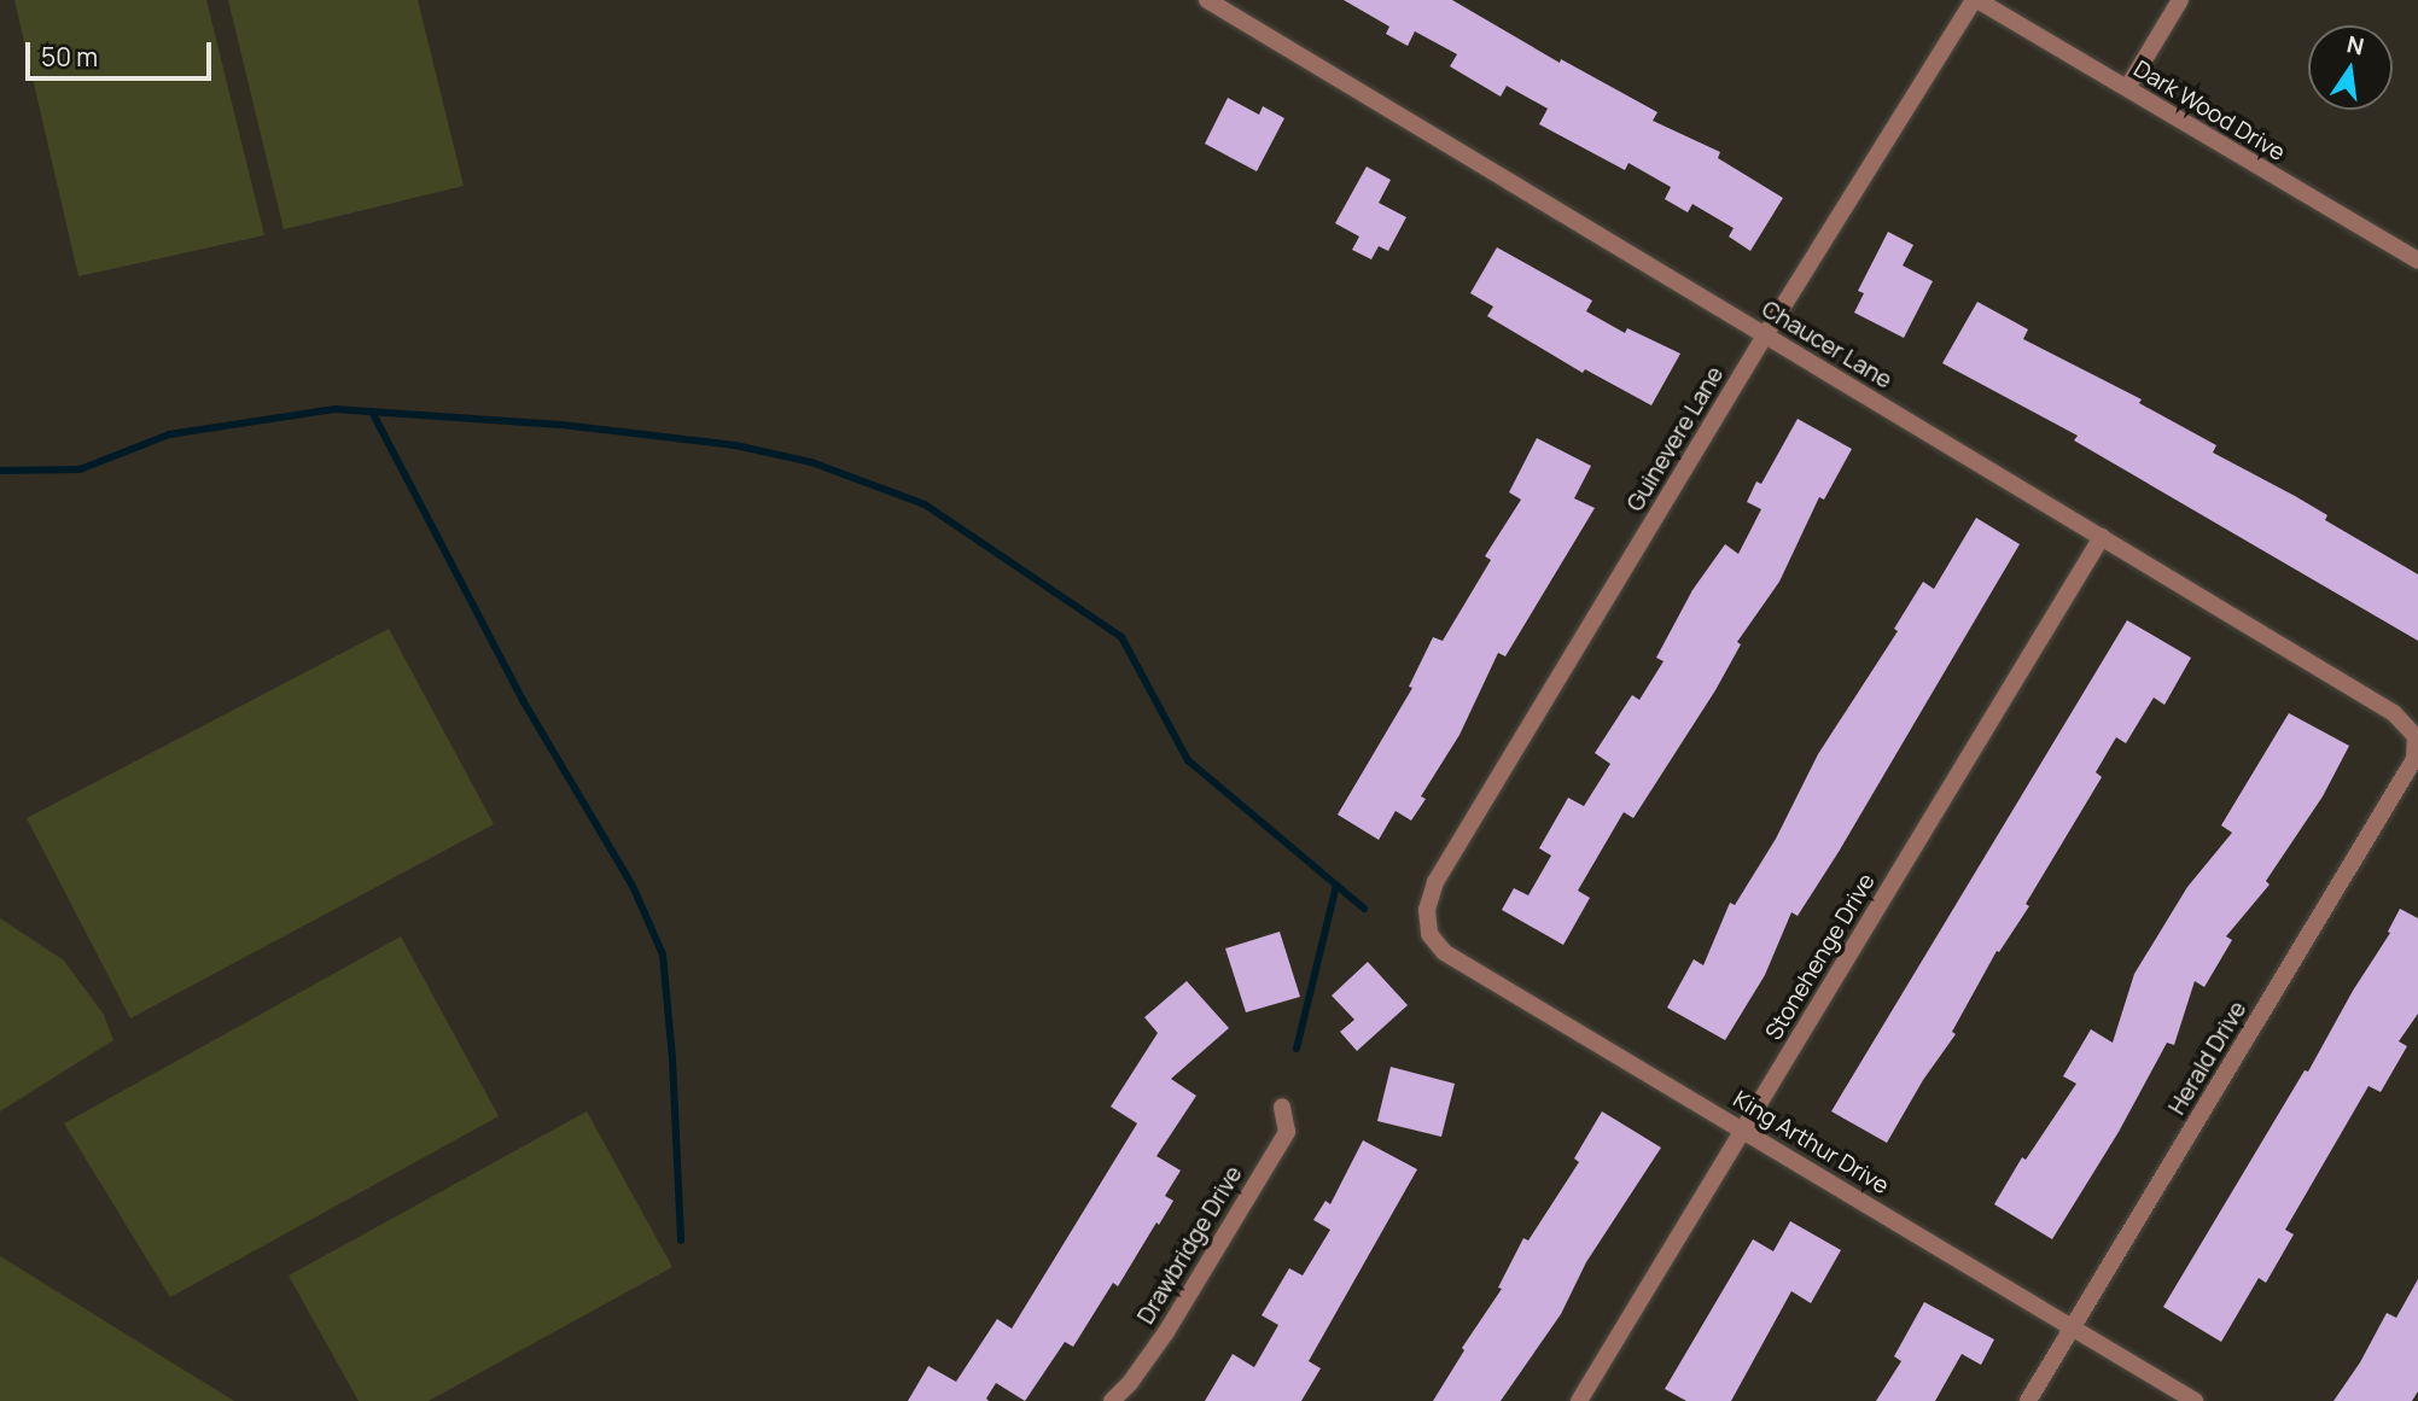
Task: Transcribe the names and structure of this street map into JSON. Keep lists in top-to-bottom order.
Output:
{
  "streets": {
    "street": [
      "Dark Wood Drive",
      "Chaucer Lane",
      "Guinevere Lane",
      "Stonehenge Drive",
      "Herald Drive",
      "King Arthur Drive",
      "Drawbridge Drive"
    ]
  },
  "crossings": [
    ["Dark Wood Drive", "Guinevere Lane"],
    ["Chaucer Lane", "Guinevere Lane"],
    ["Chaucer Lane", "Stonehenge Drive"],
    ["Chaucer Lane", "Herald Drive"],
    ["Guinevere Lane", "King Arthur Drive"],
    ["Stonehenge Drive", "King Arthur Drive"],
    ["Herald Drive", "King Arthur Drive"]
  ],
  "scale_bar": "50 m",
  "north": "top"
}
